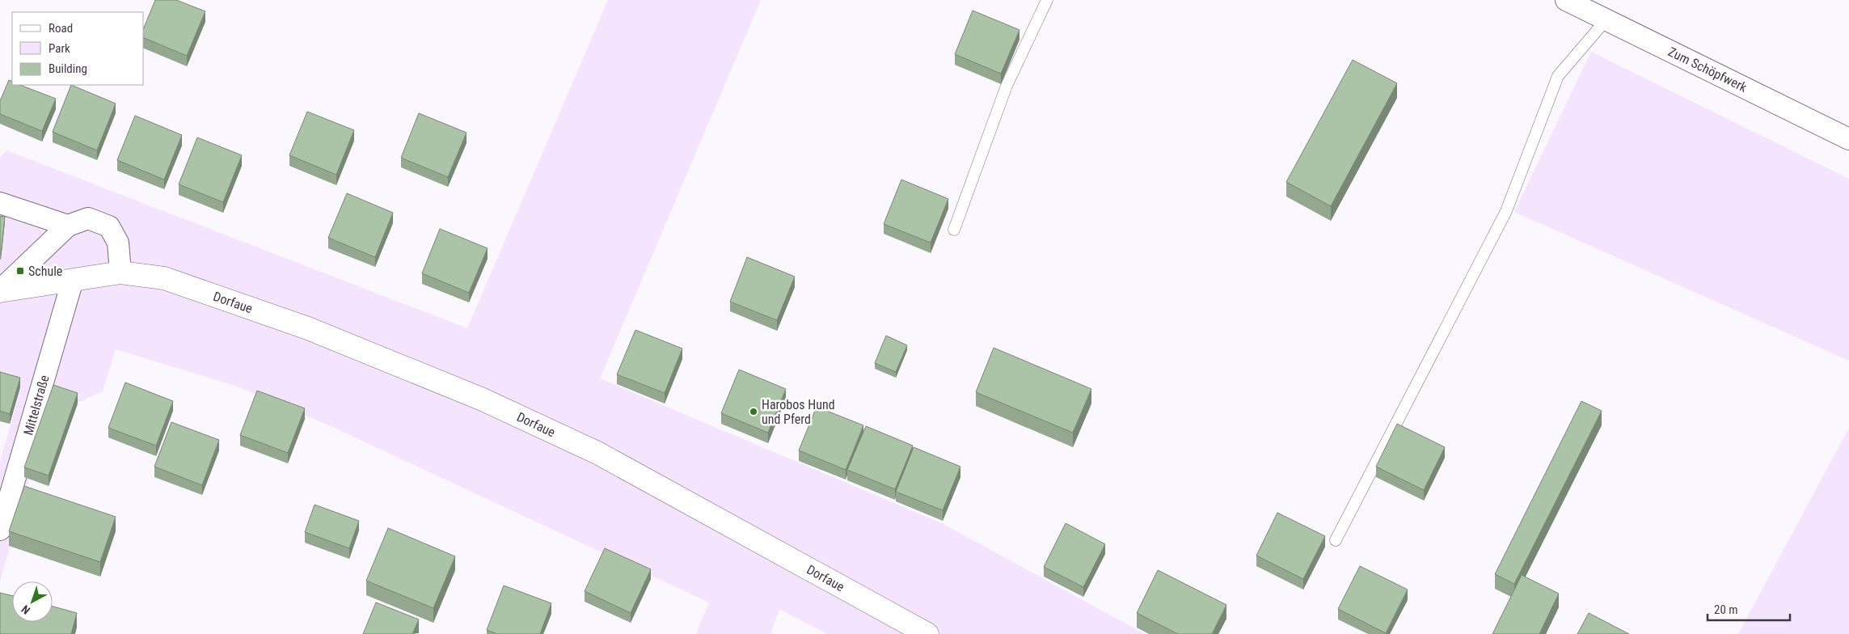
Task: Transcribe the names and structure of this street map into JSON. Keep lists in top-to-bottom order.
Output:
{
  "streets": {
    "street": ["Zum Schöpfwerk", "Dorfaue", "Mittelstraße"]
  },
  "crossings": [
    ["Dorfaue", "Mittelstraße"]
  ],
  "places": {
    "transit": ["Schule"],
    "other": ["Harobos Hund und Pferd"]
  },
  "legend": ["Road", "Park", "Building"],
  "scale_bar": "20 m",
  "north": "bottom left"
}
